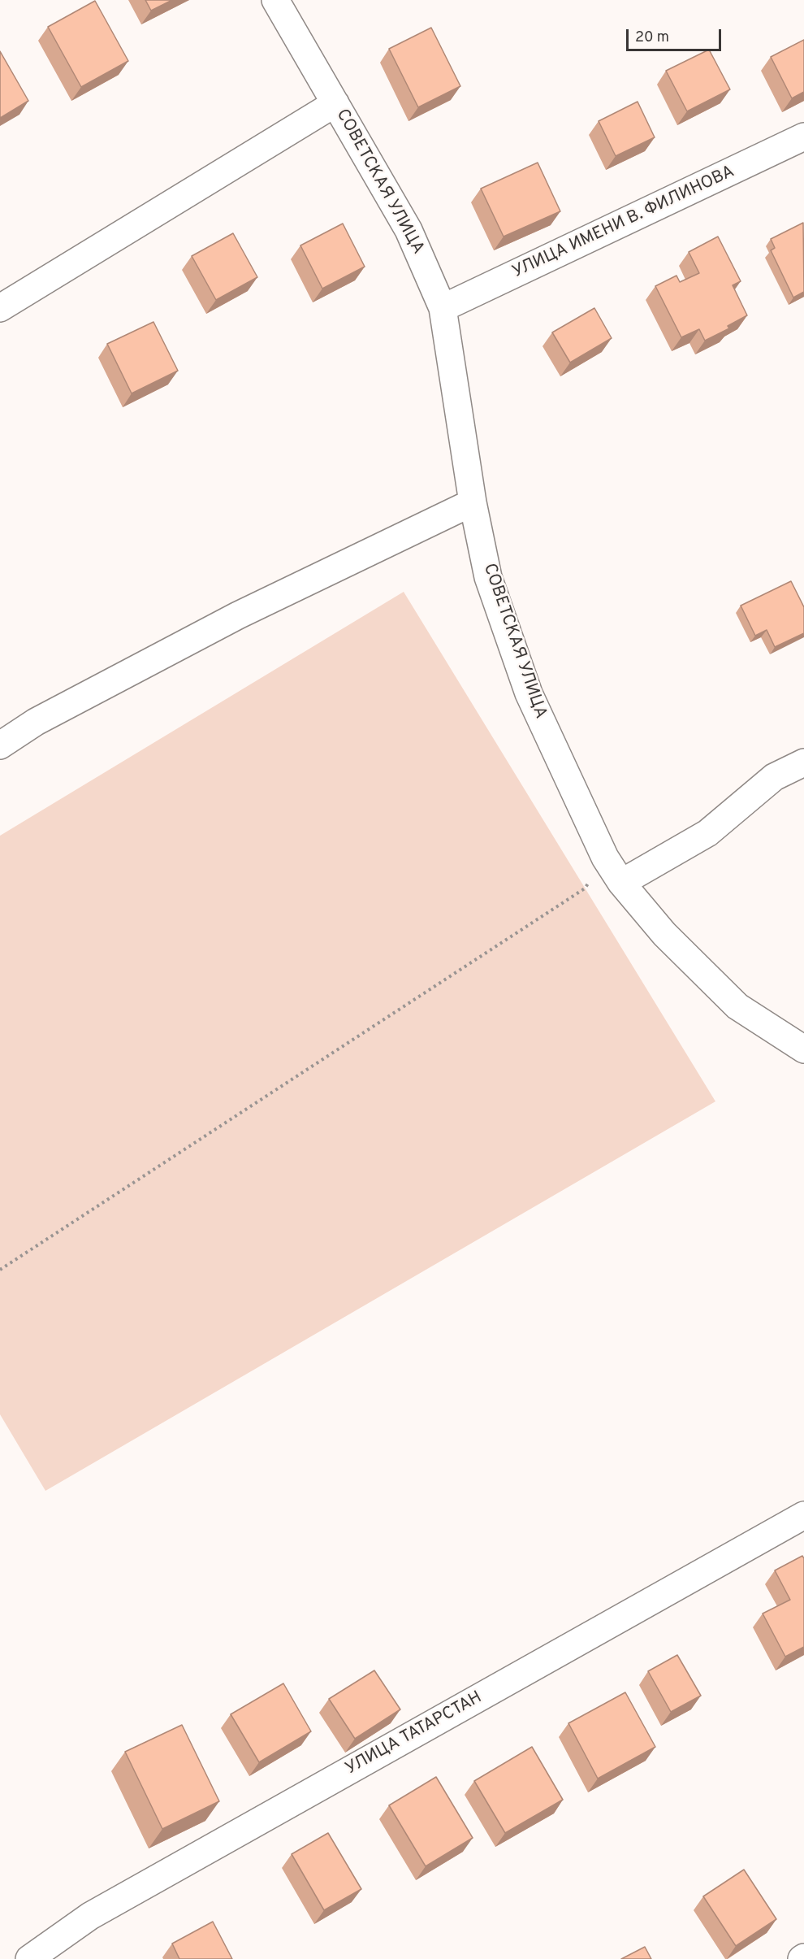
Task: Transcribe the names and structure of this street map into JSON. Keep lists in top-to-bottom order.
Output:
{
  "streets": {
    "street": ["СОВЕТСКАЯ УЛИЦА", "УЛИЦА ИМЕНИ В. ФИЛИНОВА", "УЛИЦА ТАТАРСТАН"]
  },
  "crossings": [
    ["СОВЕТСКАЯ УЛИЦА", "УЛИЦА ИМЕНИ В. ФИЛИНОВА"]
  ],
  "scale_bar": "20 m"
}
